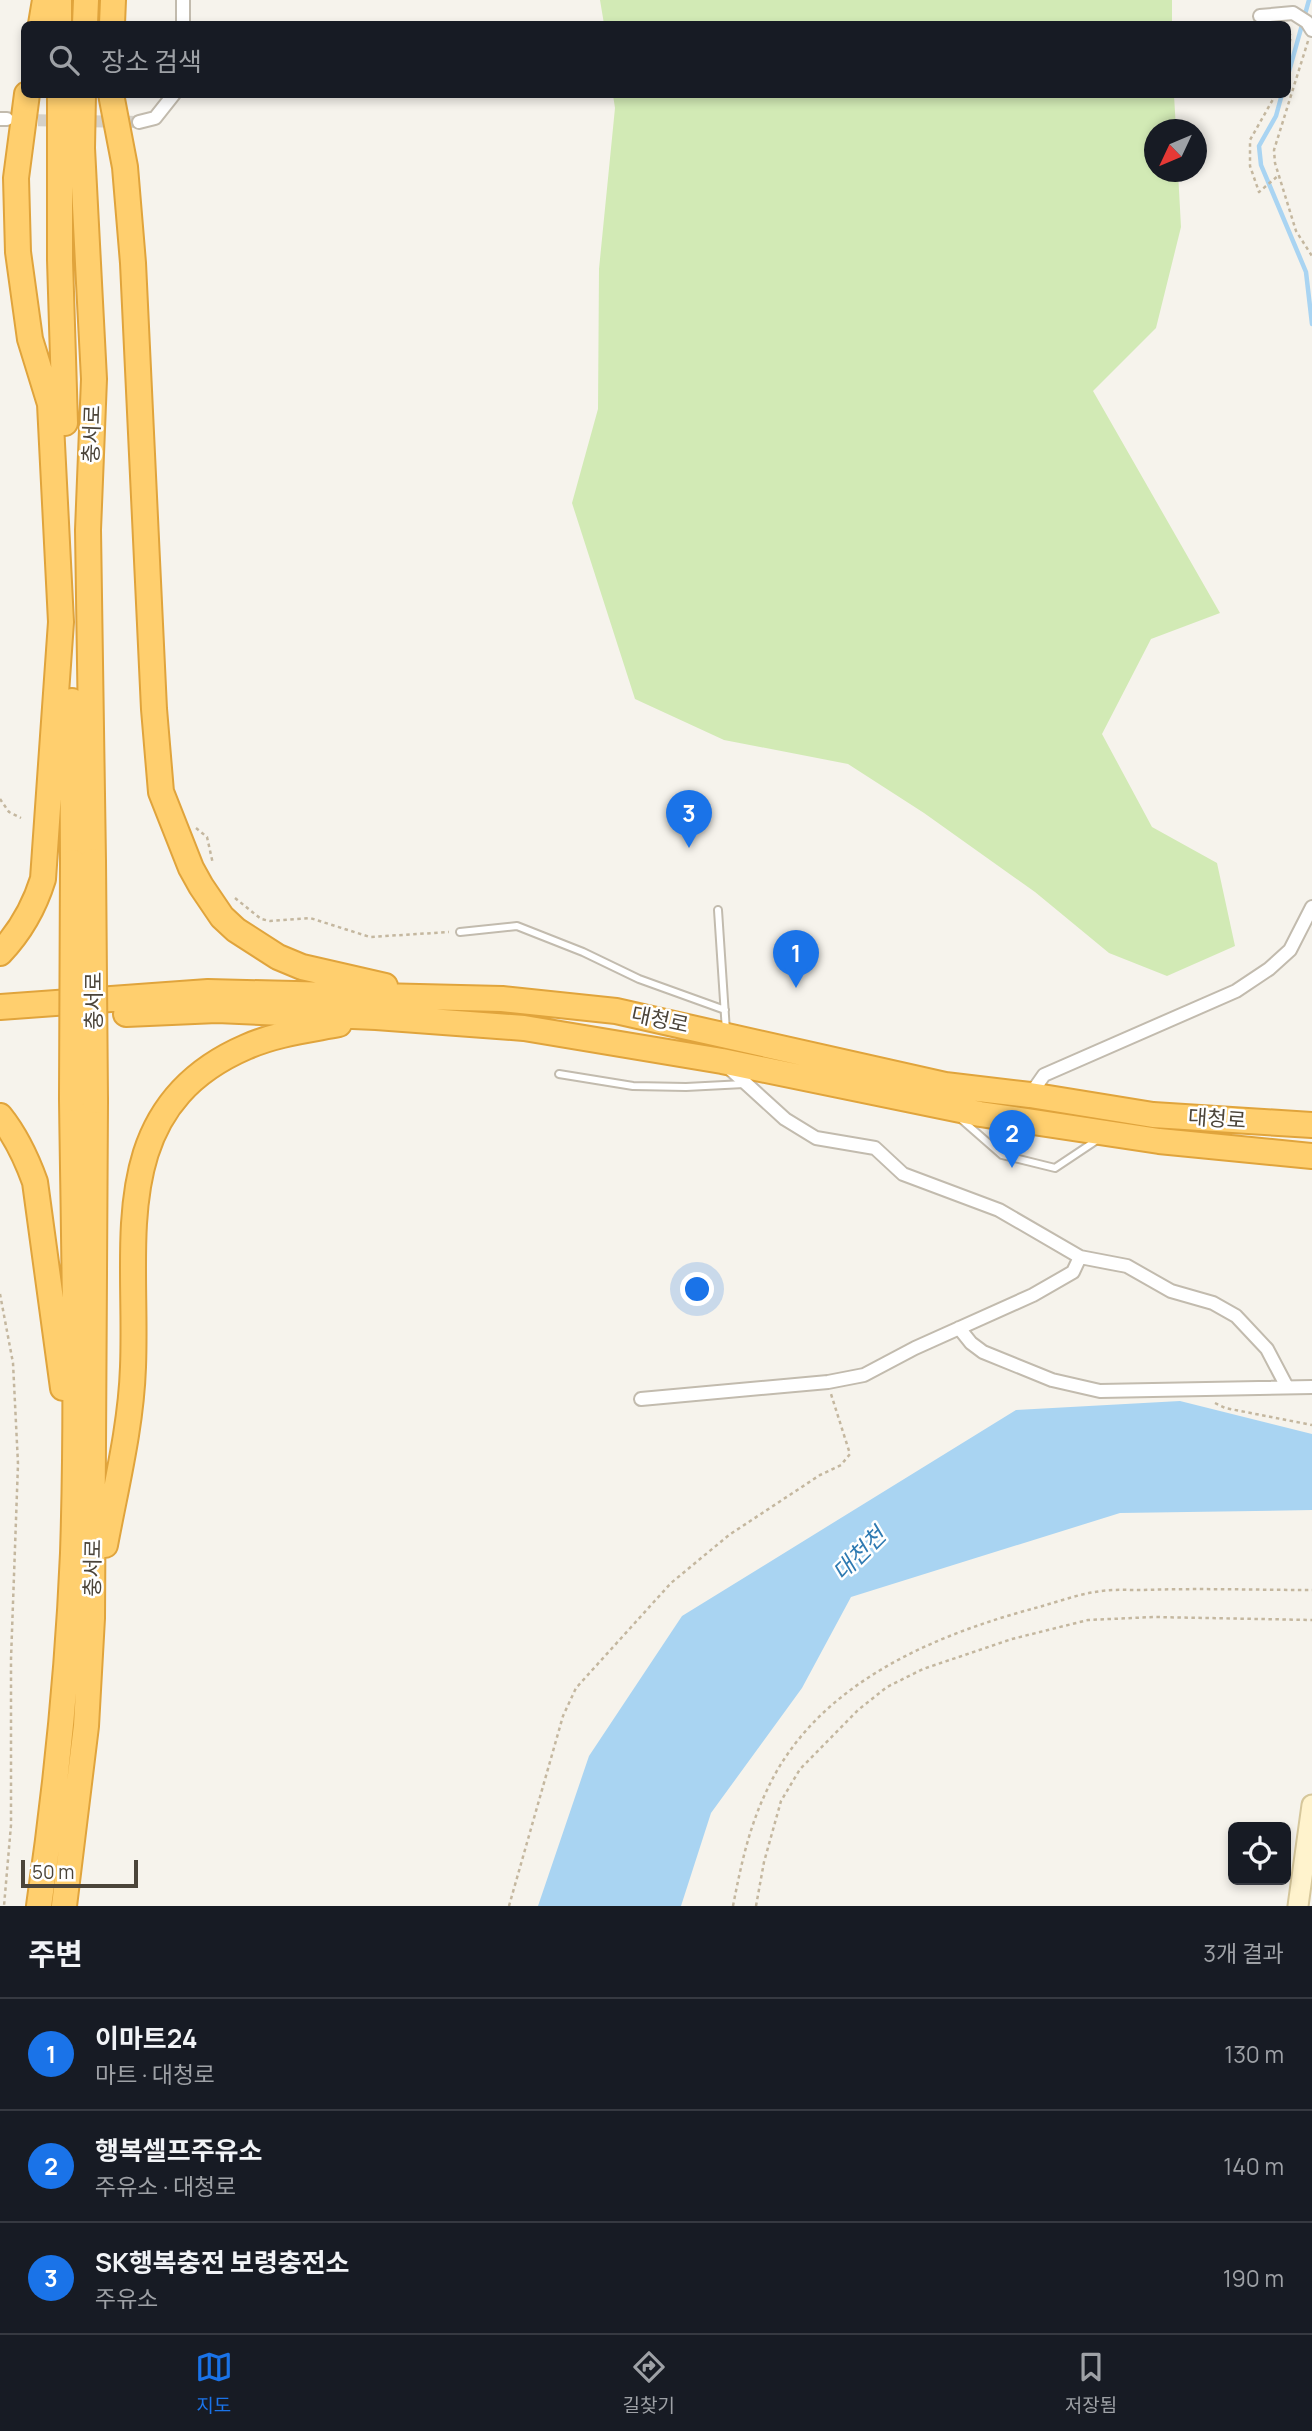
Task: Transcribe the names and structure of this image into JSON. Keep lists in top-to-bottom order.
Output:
{
  "streets": {
    "highway": ["충서로", "대청로"]
  },
  "water": ["대천천"],
  "scale_bar": "50 m",
  "north": "bottom left",
  "page": {
    "search": "장소 검색",
    "pins": ["3", "1", "2"],
    "scale": "50 m",
    "heading": ["주변", "3개 결과"],
    "list": [
      {
        "mark": "1",
        "name": "이마트24",
        "note": "마트 · 대청로",
        "value": "130 m"
      },
      {
        "mark": "2",
        "name": "행복셀프주유소",
        "note": "주유소 · 대청로",
        "value": "140 m"
      },
      {
        "mark": "3",
        "name": "SK행복충전 보령충전소",
        "note": "주유소",
        "value": "190 m"
      }
    ],
    "nav": ["지도", "길찾기", "저장됨"]
  }
}
